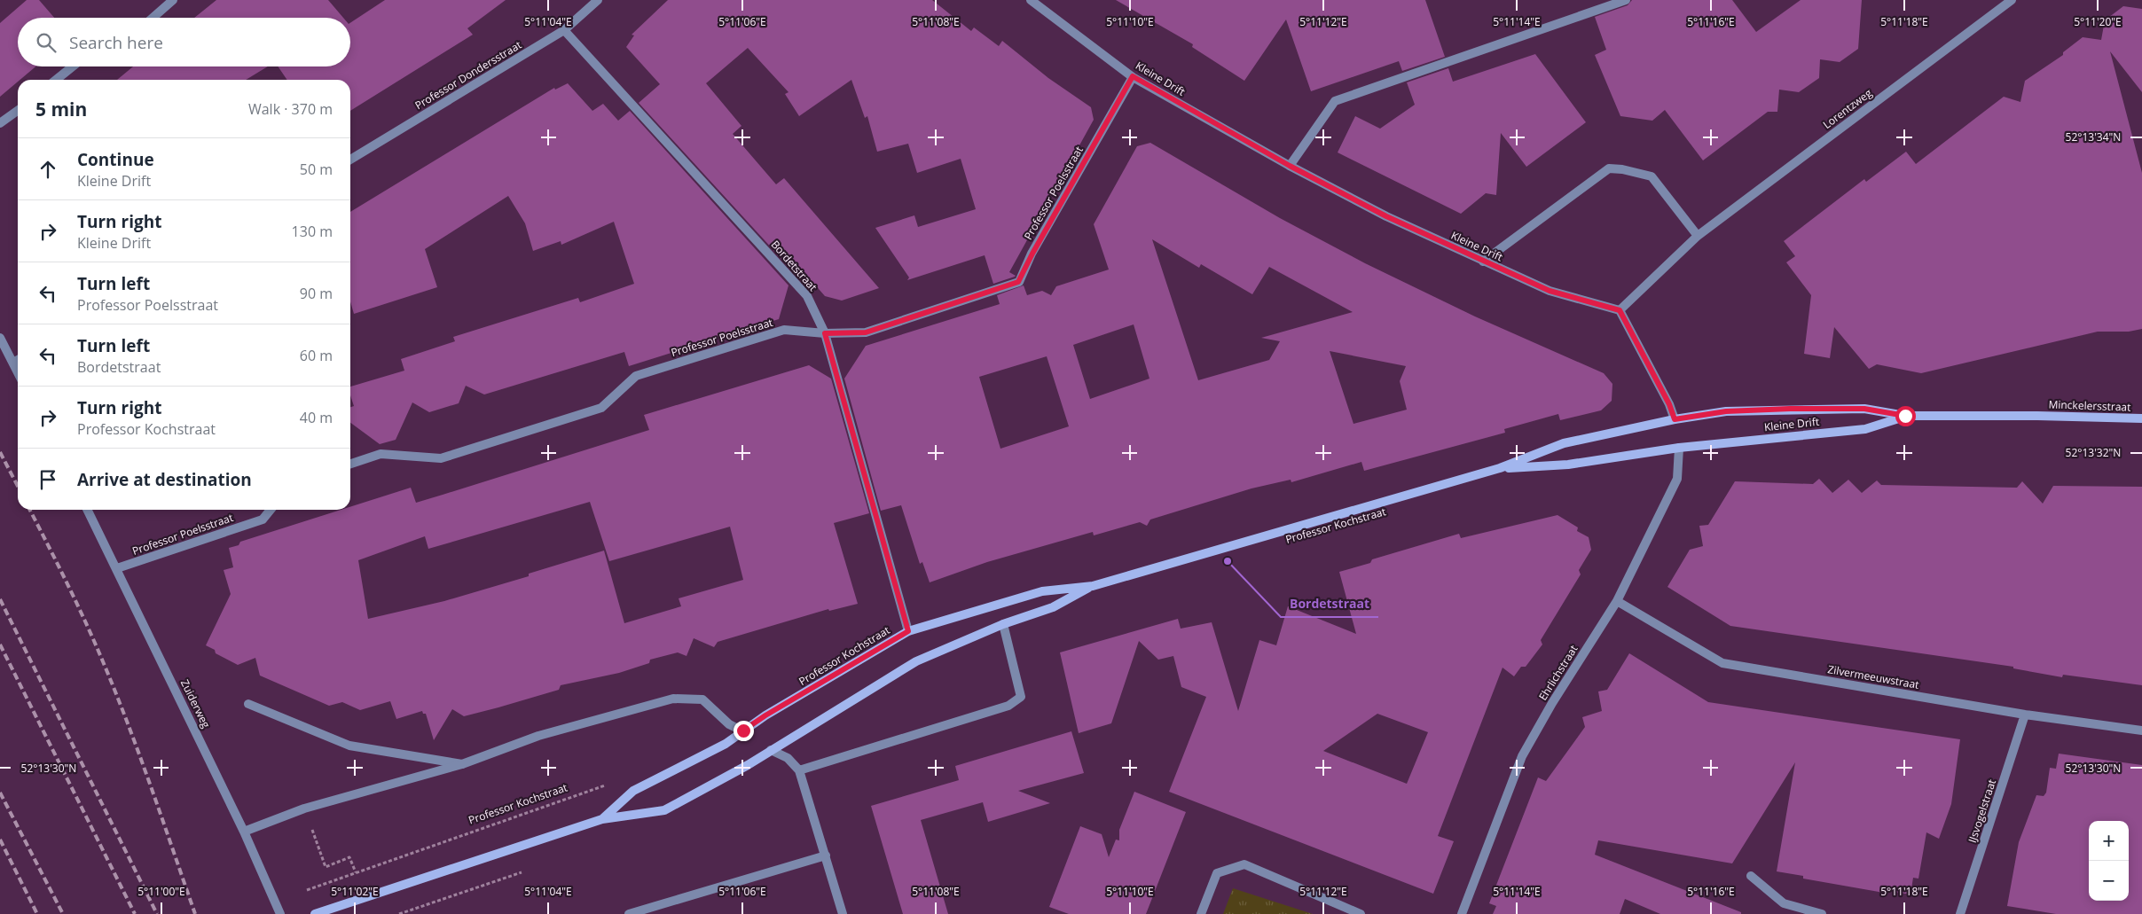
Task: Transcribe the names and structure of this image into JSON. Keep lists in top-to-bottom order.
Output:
{
  "streets": {
    "main road": ["Kleine Drift", "Minckelersstraat", "Professor Kochstraat"],
    "street": [
      "Professor Dondersstraat",
      "Lorentzweg",
      "Professor Poelsstraat",
      "Bordetstraat",
      "Ehrlichstraat",
      "Zilvermeeuwstraat",
      "Zuiderweg",
      "IJsvogelstraat"
    ]
  },
  "crossings": [
    ["Professor Dondersstraat", "Bordetstraat"],
    ["Kleine Drift", "Lorentzweg"],
    ["Kleine Drift", "Professor Poelsstraat"],
    ["Kleine Drift", "Minckelersstraat"],
    ["Kleine Drift", "Professor Kochstraat"],
    ["Kleine Drift", "Ehrlichstraat"],
    ["Professor Poelsstraat", "Bordetstraat"],
    ["Professor Poelsstraat", "Zuiderweg"],
    ["Bordetstraat", "Professor Kochstraat"],
    ["Professor Kochstraat", "Ehrlichstraat"],
    ["Ehrlichstraat", "Zilvermeeuwstraat"],
    ["Zilvermeeuwstraat", "IJsvogelstraat"]
  ],
  "places": ["Bordetstraat"],
  "page": {
    "search": "Search here",
    "heading": ["5 min", "Walk · 370 m"],
    "list": [
      ["Continue", "Kleine Drift", "50 m"],
      ["Turn right", "Kleine Drift", "130 m"],
      ["Turn left", "Professor Poelsstraat", "90 m"],
      ["Turn left", "Bordetstraat", "60 m"],
      ["Turn right", "Professor Kochstraat", "40 m"],
      "Arrive at destination"
    ],
    "map_buttons": ["+", "−"]
  },
  "coordinates": [
    "5°11'04\"E",
    "5°11'06\"E",
    "5°11'08\"E",
    "5°11'10\"E",
    "5°11'12\"E",
    "5°11'14\"E",
    "5°11'16\"E",
    "5°11'18\"E",
    "5°11'20\"E",
    "52°13'34\"N",
    "52°13'32\"N",
    "52°13'30\"N",
    "5°11'00\"E",
    "5°11'02\"E"
  ]
}
